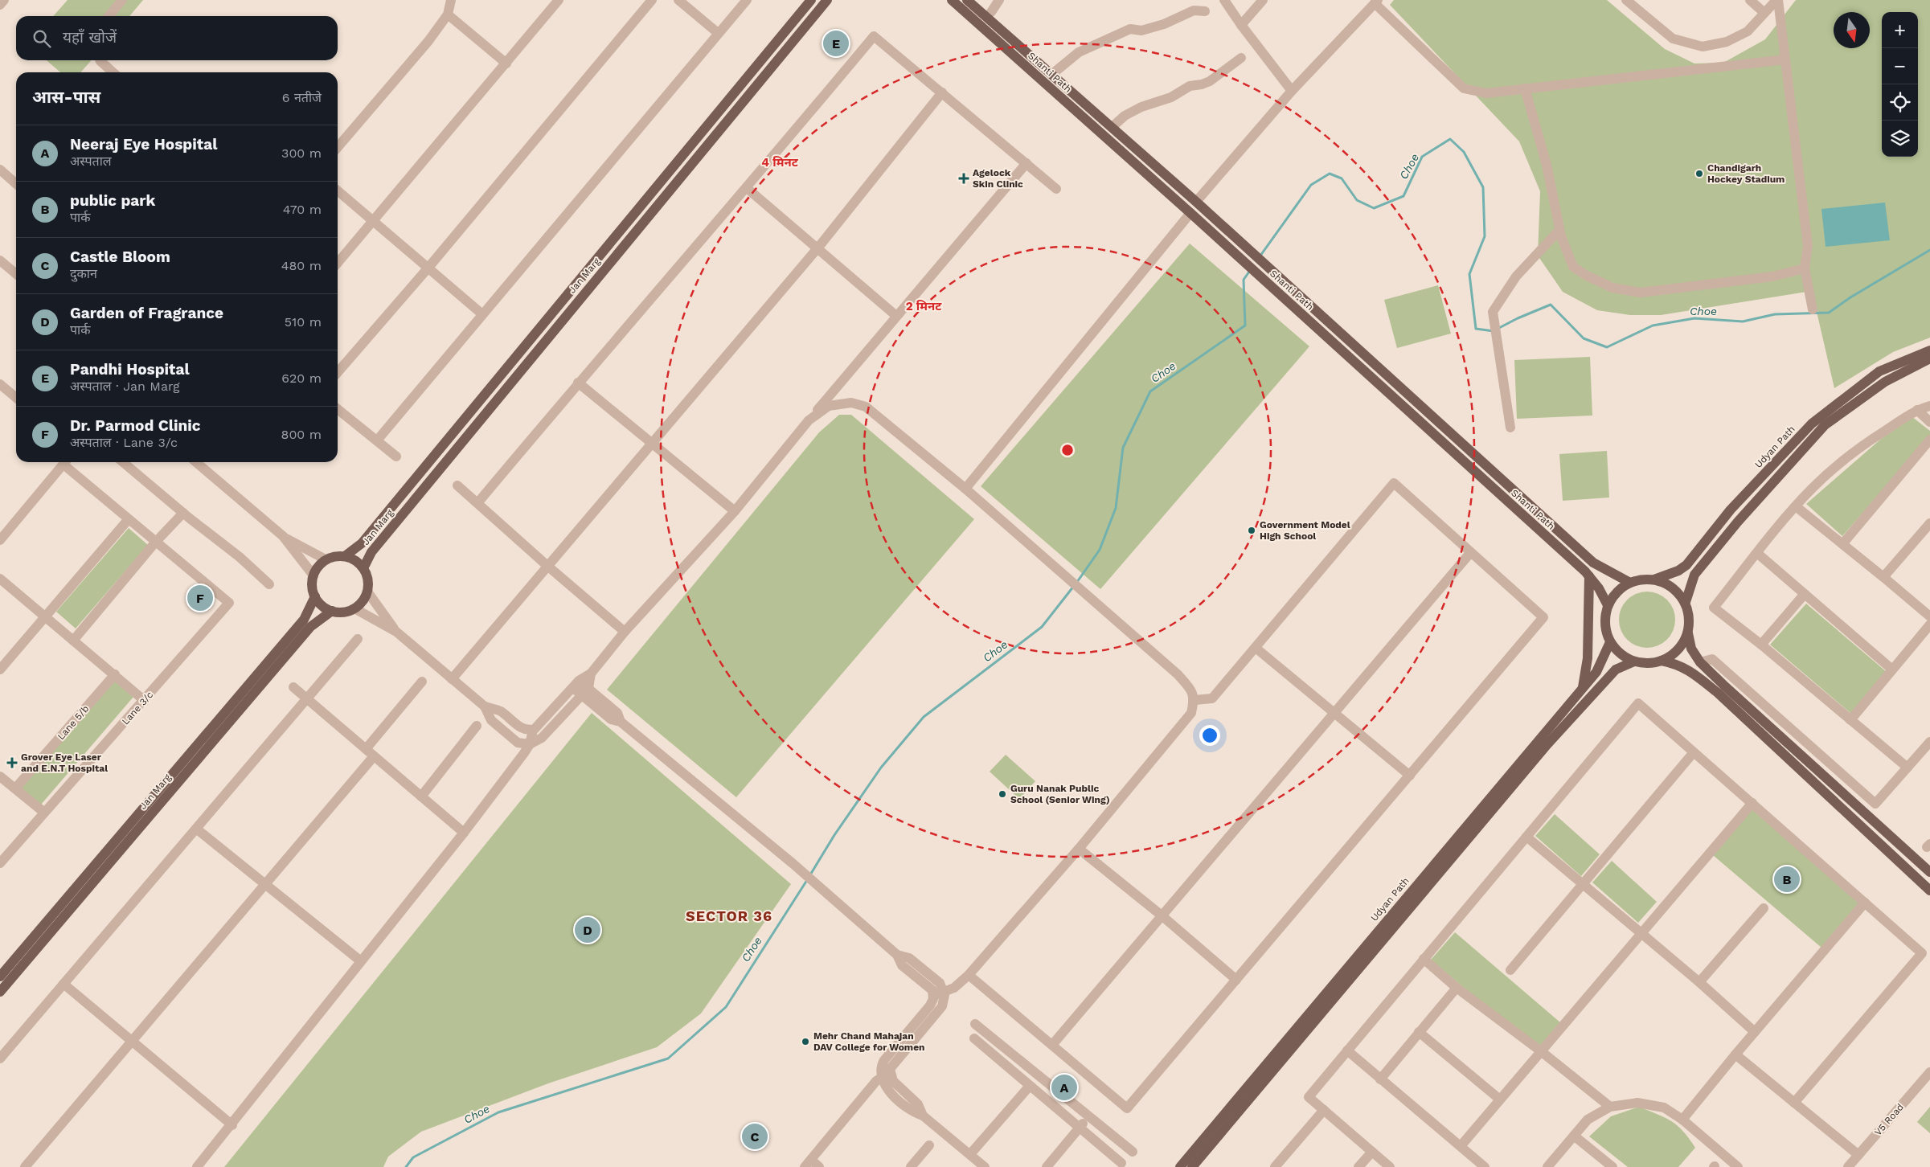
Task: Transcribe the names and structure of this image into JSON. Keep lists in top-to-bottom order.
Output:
{
  "streets": {
    "main road": ["Shanti Path", "Jan Marg", "Udyan Path"],
    "street": ["Lane 3/c", "Lane 5/b", "V5 Road"]
  },
  "crossings": [
    ["Shanti Path", "Udyan Path"]
  ],
  "districts": ["SECTOR 36"],
  "water": ["Choe"],
  "places": {
    "other": [
      "Chandigarh Hockey Stadium",
      "Government Model High School",
      "Guru Nanak Public School (Senior Wing)",
      "Mehr Chand Mahajan DAV College for Women"
    ],
    "health": ["Agelock Skin Clinic", "Grover Eye Laser and E.N.T Hospital"]
  },
  "north": "bottom",
  "page": {
    "map_buttons": ["+", "−"],
    "search": "यहाँ खोजें",
    "pins": [
      "E",
      "F",
      "B",
      "D",
      "A",
      "C"
    ],
    "heading": ["आस-पास", "6 नतीजे"],
    "list": [
      {
        "mark": "A",
        "name": "Neeraj Eye Hospital",
        "note": "अस्पताल",
        "value": "300 m"
      },
      {
        "mark": "B",
        "name": "public park",
        "note": "पार्क",
        "value": "470 m"
      },
      {
        "mark": "C",
        "name": "Castle Bloom",
        "note": "दुकान",
        "value": "480 m"
      },
      {
        "mark": "D",
        "name": "Garden of Fragrance",
        "note": "पार्क",
        "value": "510 m"
      },
      {
        "mark": "E",
        "name": "Pandhi Hospital",
        "note": "अस्पताल · Jan Marg",
        "value": "620 m"
      },
      {
        "mark": "F",
        "name": "Dr. Parmod Clinic",
        "note": "अस्पताल · Lane 3/c",
        "value": "800 m"
      }
    ]
  },
  "rings": ["4 मिनट", "2 मिनट"]
}
